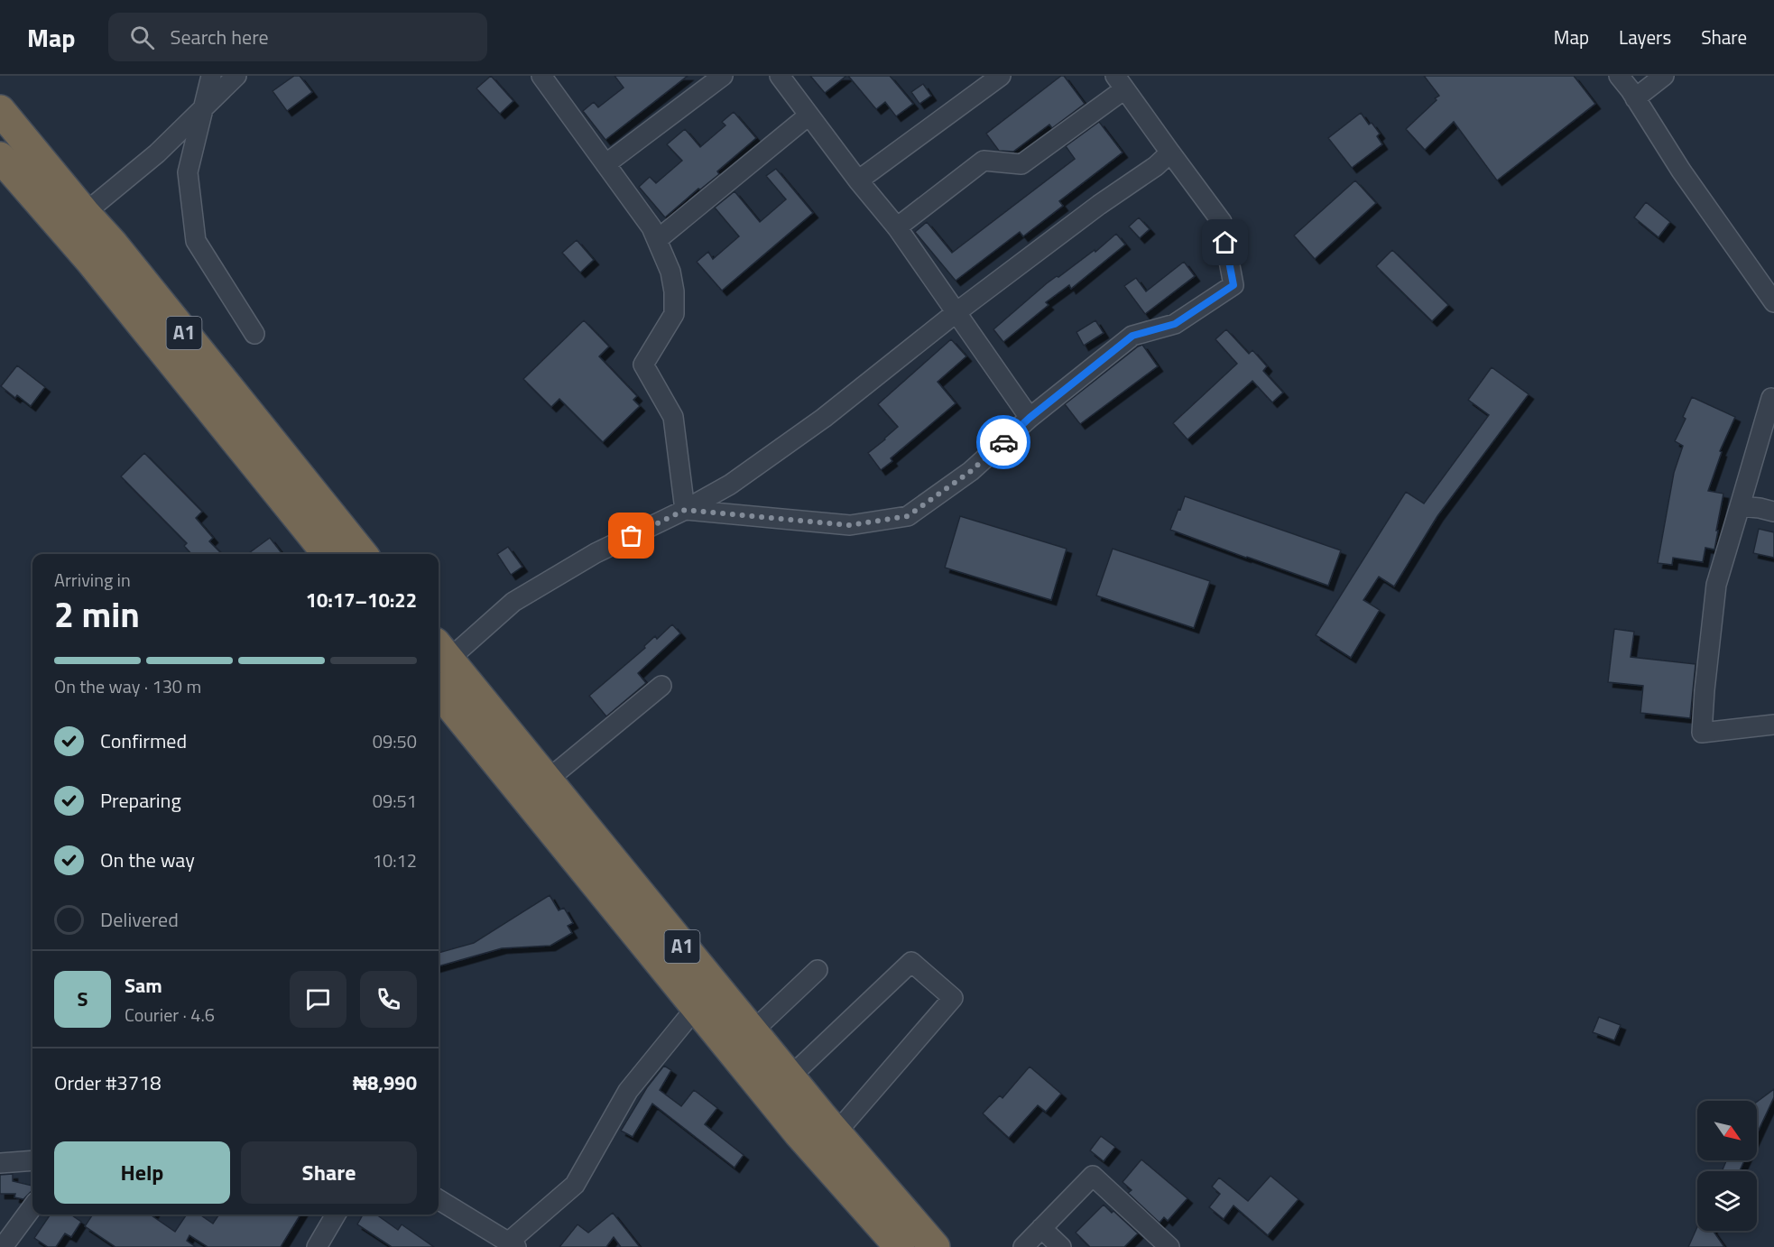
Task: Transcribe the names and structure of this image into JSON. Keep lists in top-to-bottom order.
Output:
{
  "streets": {
    "highway": ["A1"]
  },
  "north": "bottom right",
  "page": {
    "header": "Map",
    "search": "Search here",
    "nav": ["Map", "Layers", "Share"],
    "heading": ["2 min", "Arriving in", "10:17–10:22"],
    "panel": [
      "Sam",
      "Courier · 4.6",
      "Order #3718",
      "₦8,990"
    ],
    "bar": "On the way · 130 m",
    "list": [
      ["Confirmed", "09:50"],
      ["Preparing", "09:51"],
      ["On the way", "10:12"],
      "Delivered"
    ],
    "round": "S",
    "buttons": ["Help", "Share"]
  }
}
